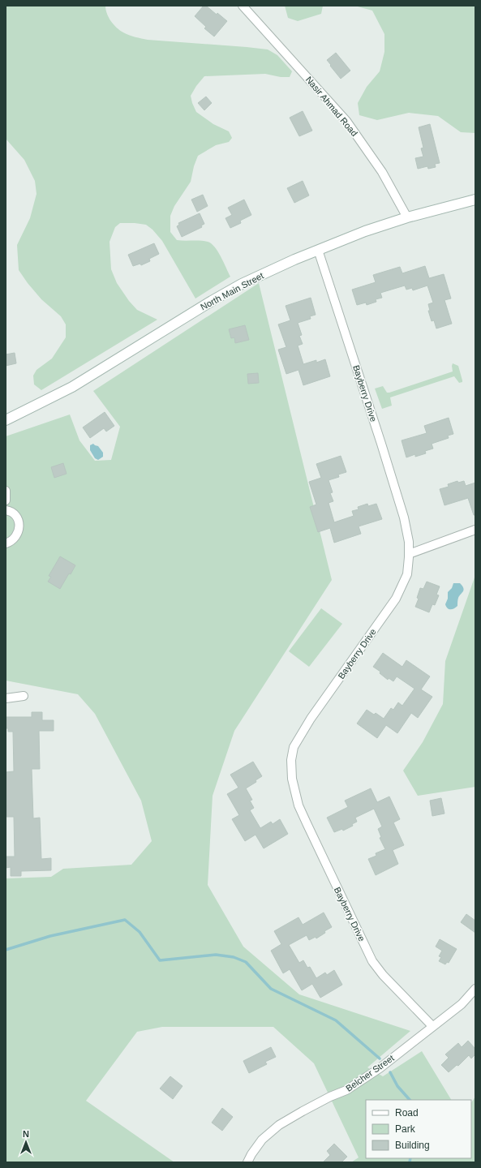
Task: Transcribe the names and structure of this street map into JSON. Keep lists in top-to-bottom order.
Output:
{
  "streets": {
    "main road": ["North Main Street"],
    "street": ["Nasir Ahmad Road", "Bayberry Drive", "Belcher Street"]
  },
  "crossings": [
    ["Nasir Ahmad Road", "North Main Street"],
    ["North Main Street", "Bayberry Drive"],
    ["Bayberry Drive", "Belcher Street"]
  ],
  "legend": ["Road", "Park", "Building"],
  "north": "top"
}
